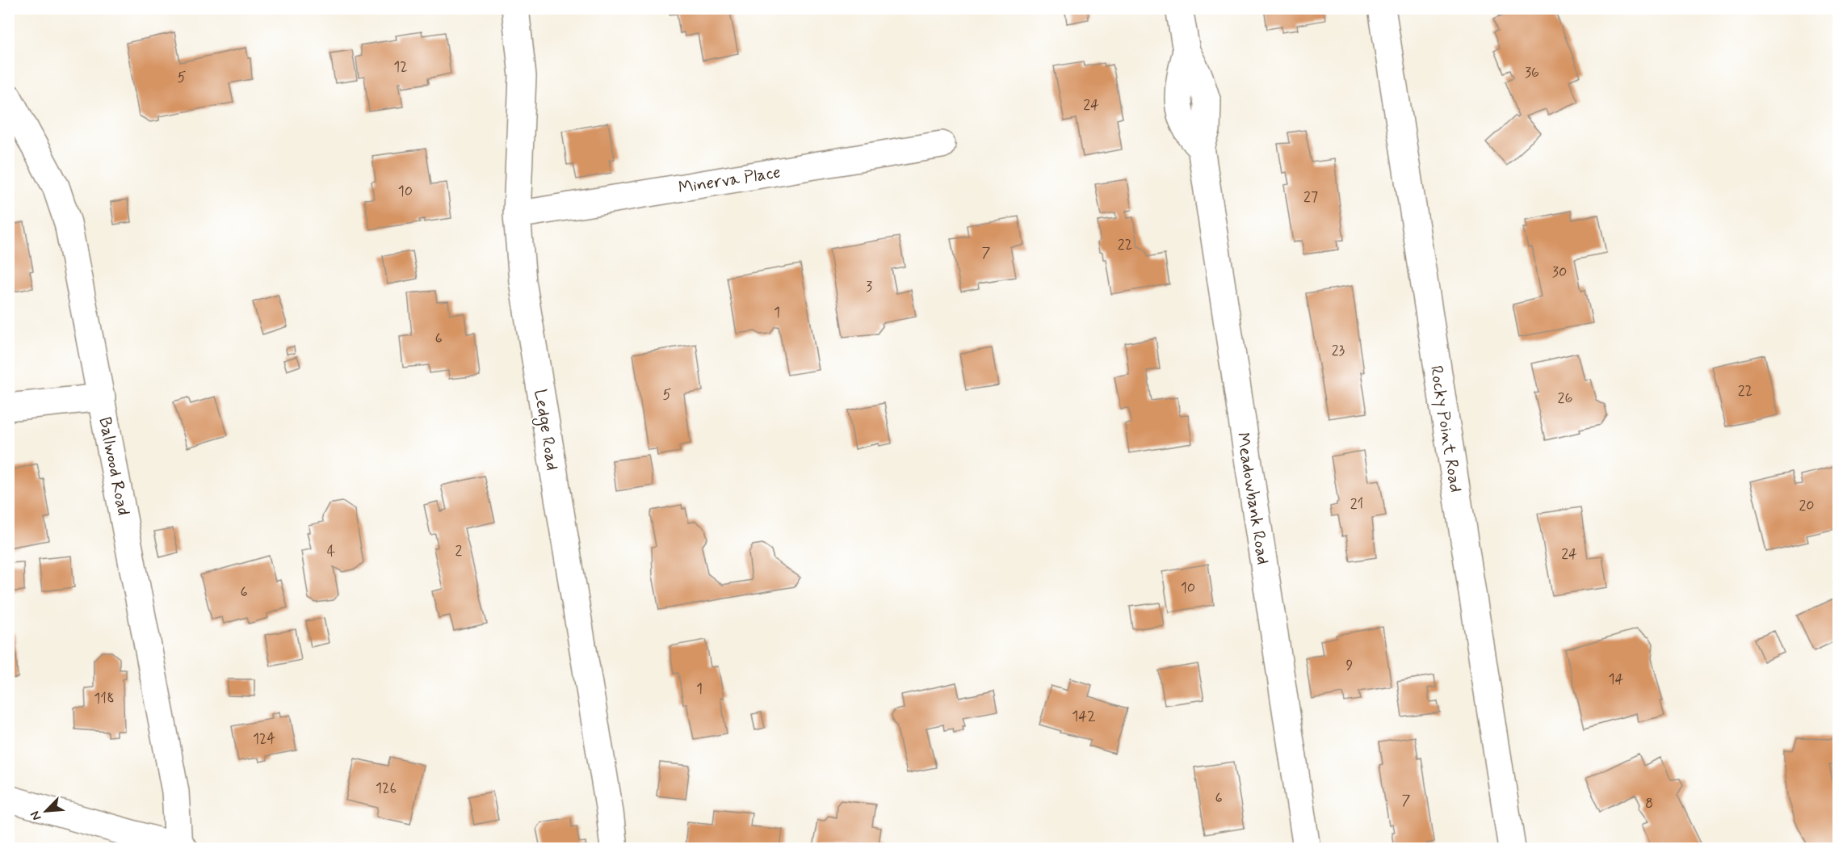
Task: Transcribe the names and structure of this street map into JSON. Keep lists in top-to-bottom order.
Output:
{
  "streets": {
    "street": [
      "Minerva Place",
      "Rocky Point Road",
      "Ledge Road",
      "Ballwood Road",
      "Meadowbank Road"
    ]
  },
  "crossings": [
    ["Minerva Place", "Ledge Road"]
  ],
  "house_numbers": [
    "12",
    "36",
    "5",
    "24",
    "10",
    "27",
    "22",
    "7",
    "30",
    "3",
    "1",
    "6",
    "23",
    "22",
    "5",
    "26",
    "21",
    "20",
    "2",
    "4",
    "24",
    "10",
    "6",
    "9",
    "14",
    "1",
    "118",
    "142",
    "124",
    "126",
    "6",
    "7",
    "8"
  ],
  "north": "bottom left"
}
